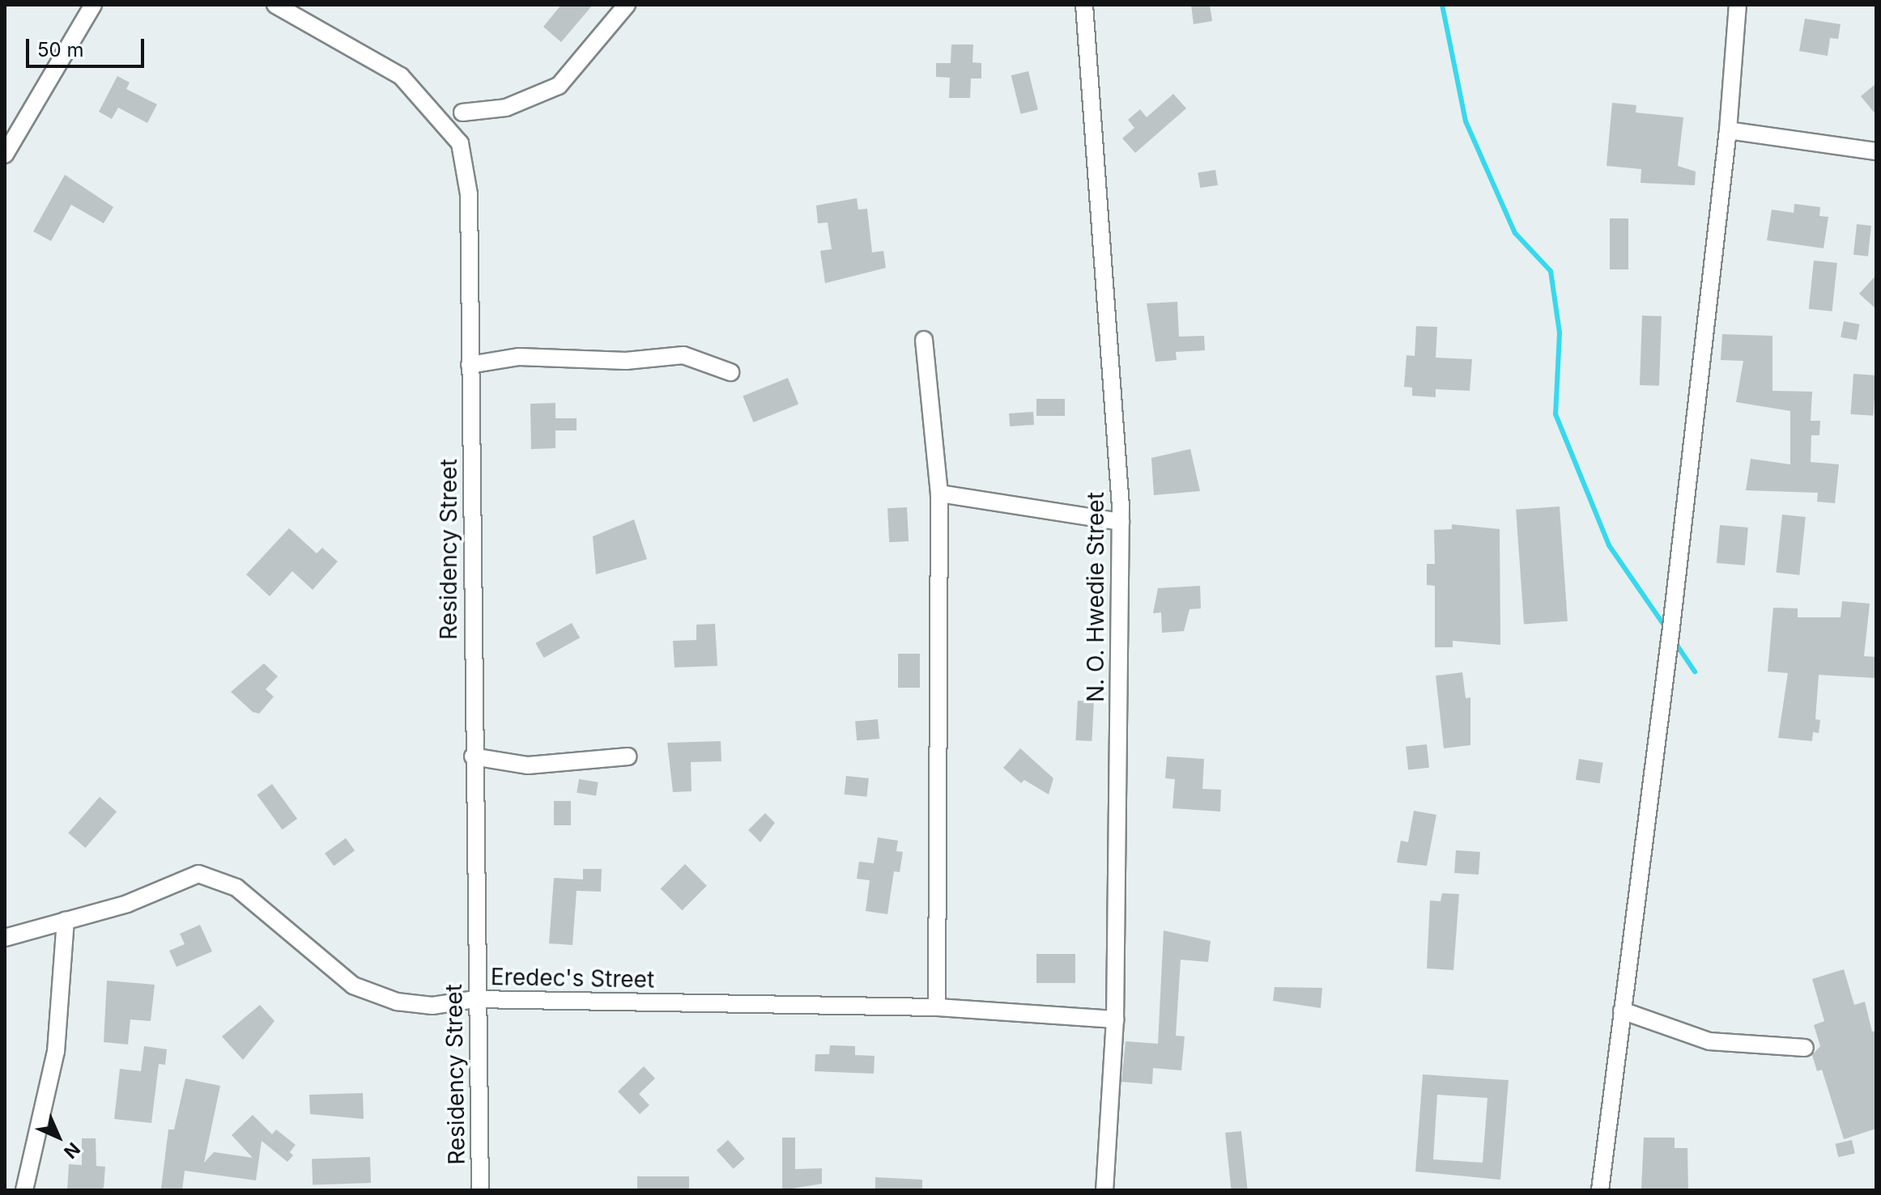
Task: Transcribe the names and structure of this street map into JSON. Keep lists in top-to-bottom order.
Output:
{
  "streets": {
    "street": ["Residency Street", "N. O. Hwedie Street", "Eredec's Street"]
  },
  "crossings": [
    ["Residency Street", "Eredec's Street"],
    ["N. O. Hwedie Street", "Eredec's Street"]
  ],
  "scale_bar": "50 m",
  "north": "bottom right"
}
